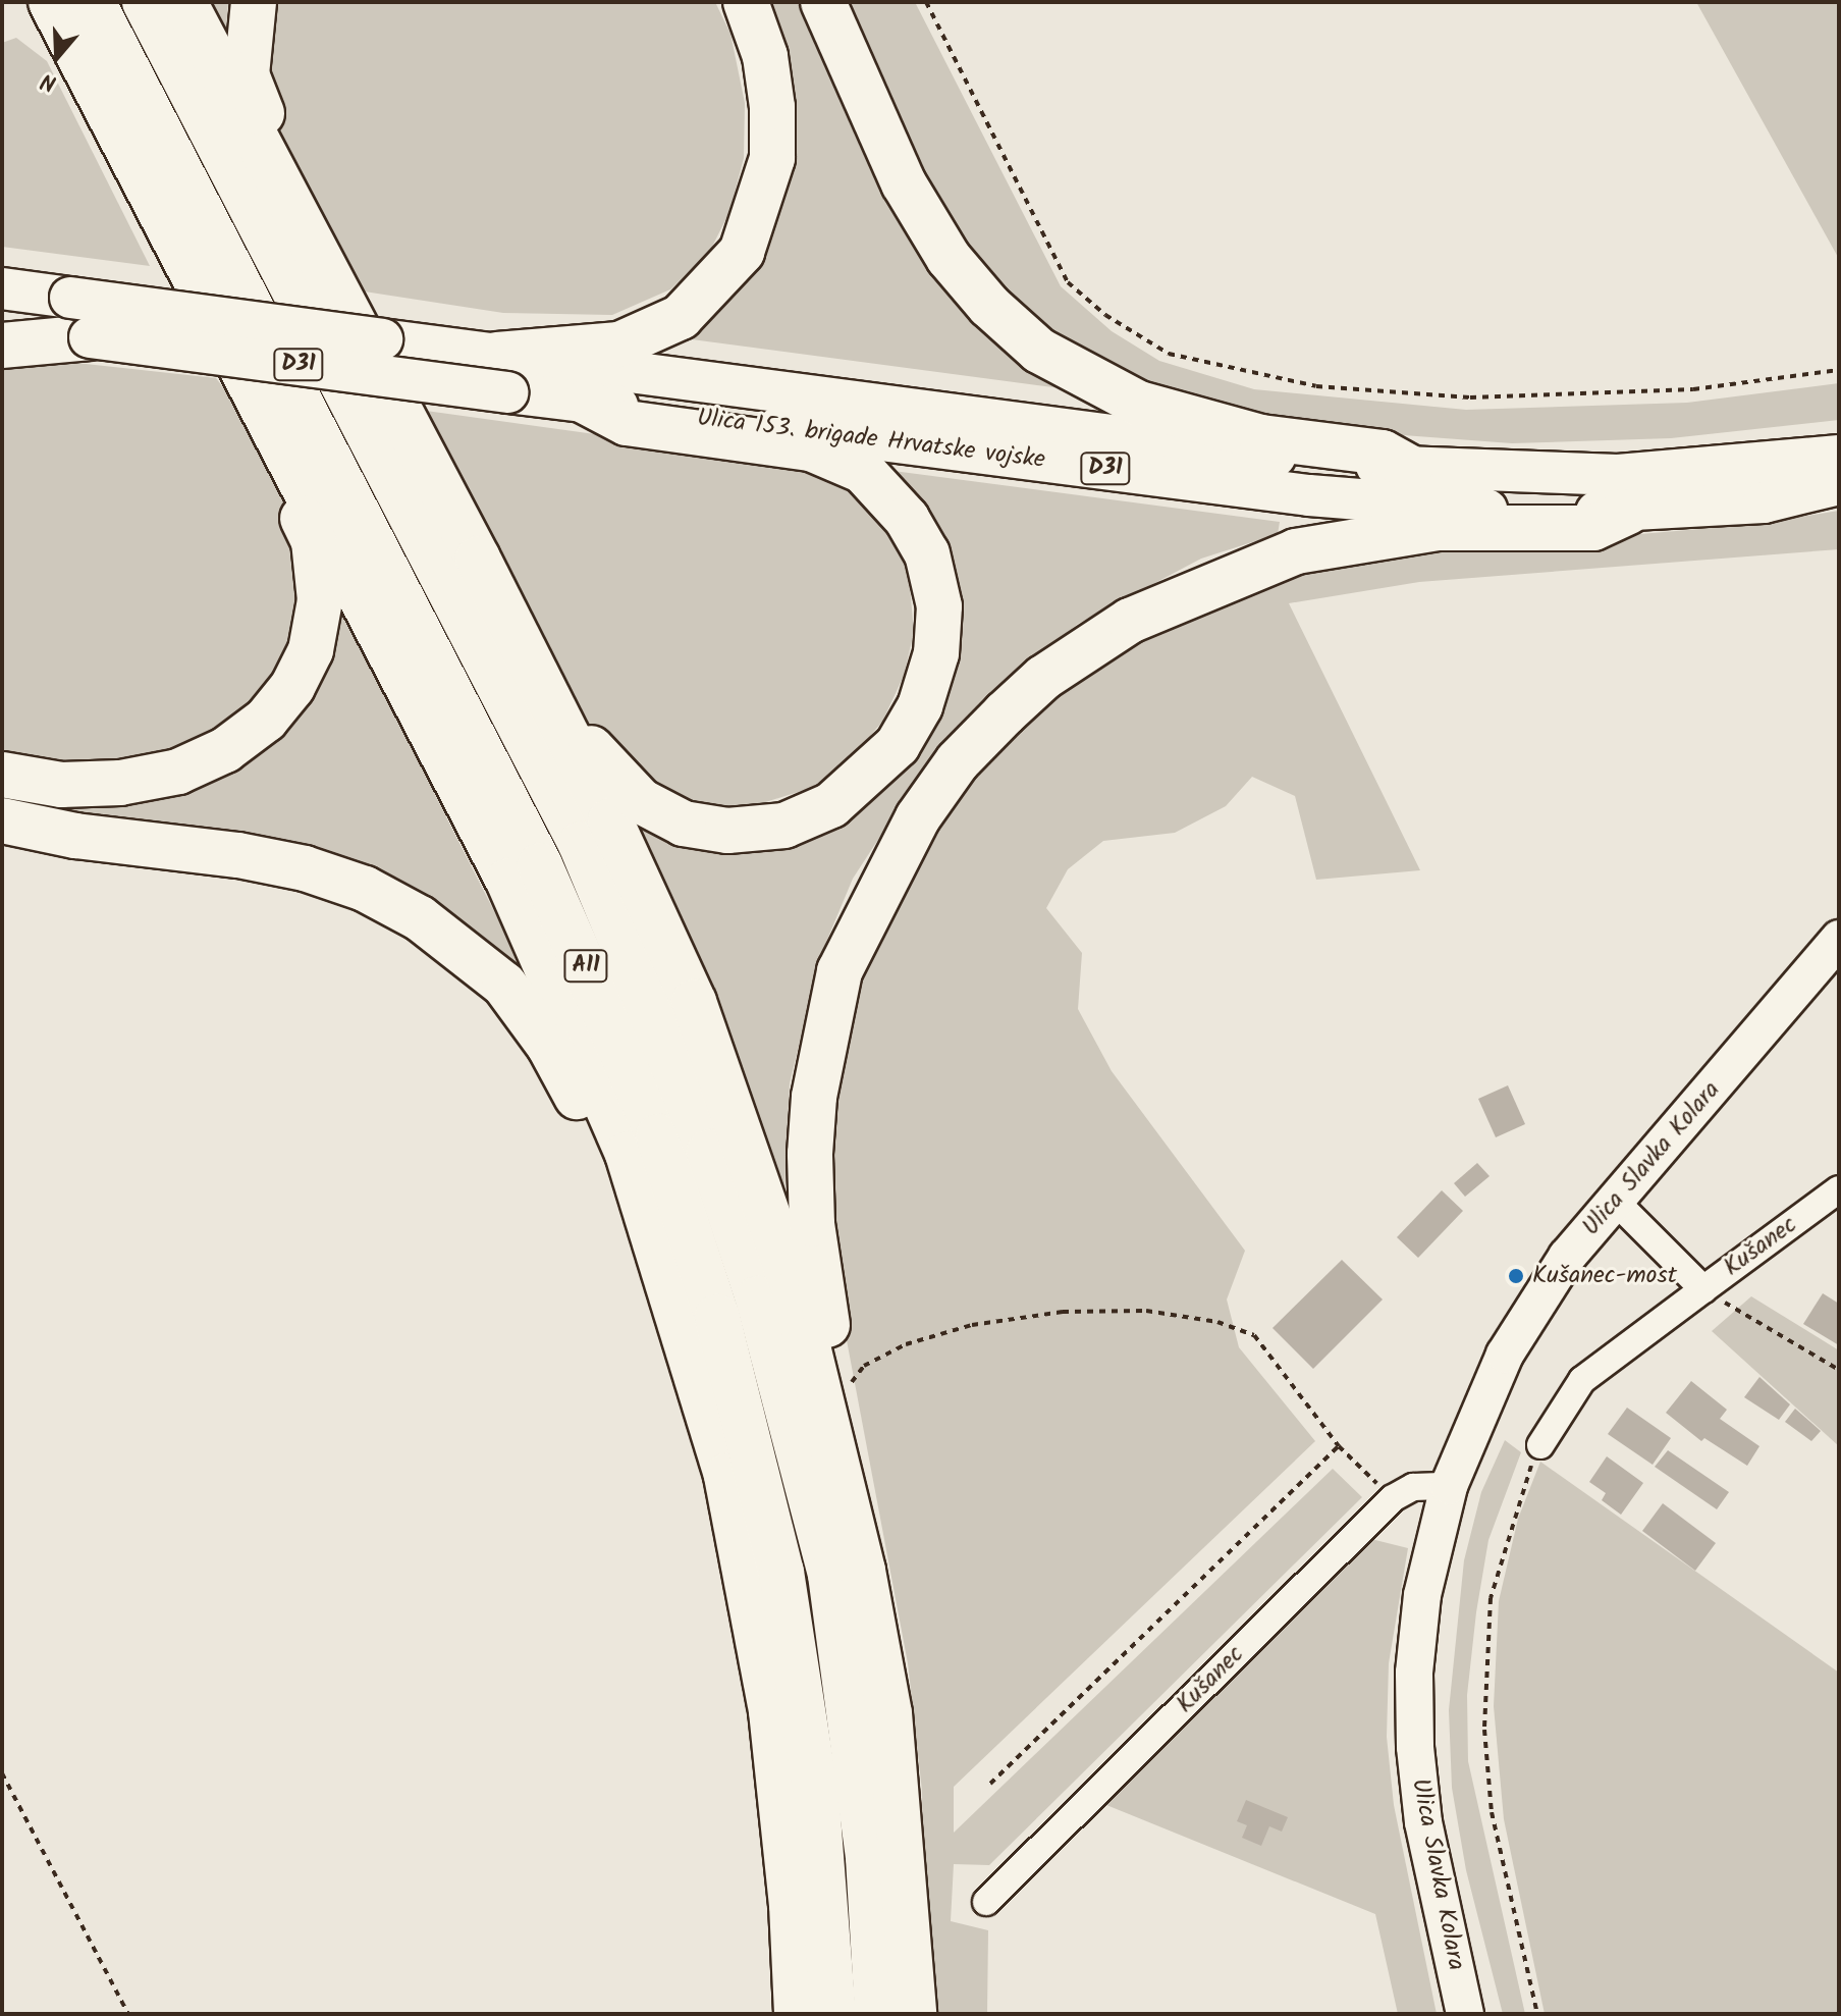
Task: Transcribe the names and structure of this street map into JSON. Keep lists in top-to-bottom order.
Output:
{
  "streets": {
    "highway": ["A11"],
    "main road": ["D31", "Ulica 153. brigade Hrvatske vojske", "Ulica Slavka Kolara"],
    "street": ["Kušanec"]
  },
  "crossings": [
    ["Ulica Slavka Kolara", "Kušanec"]
  ],
  "places": ["Kušanec-most"],
  "north": "bottom"
}
